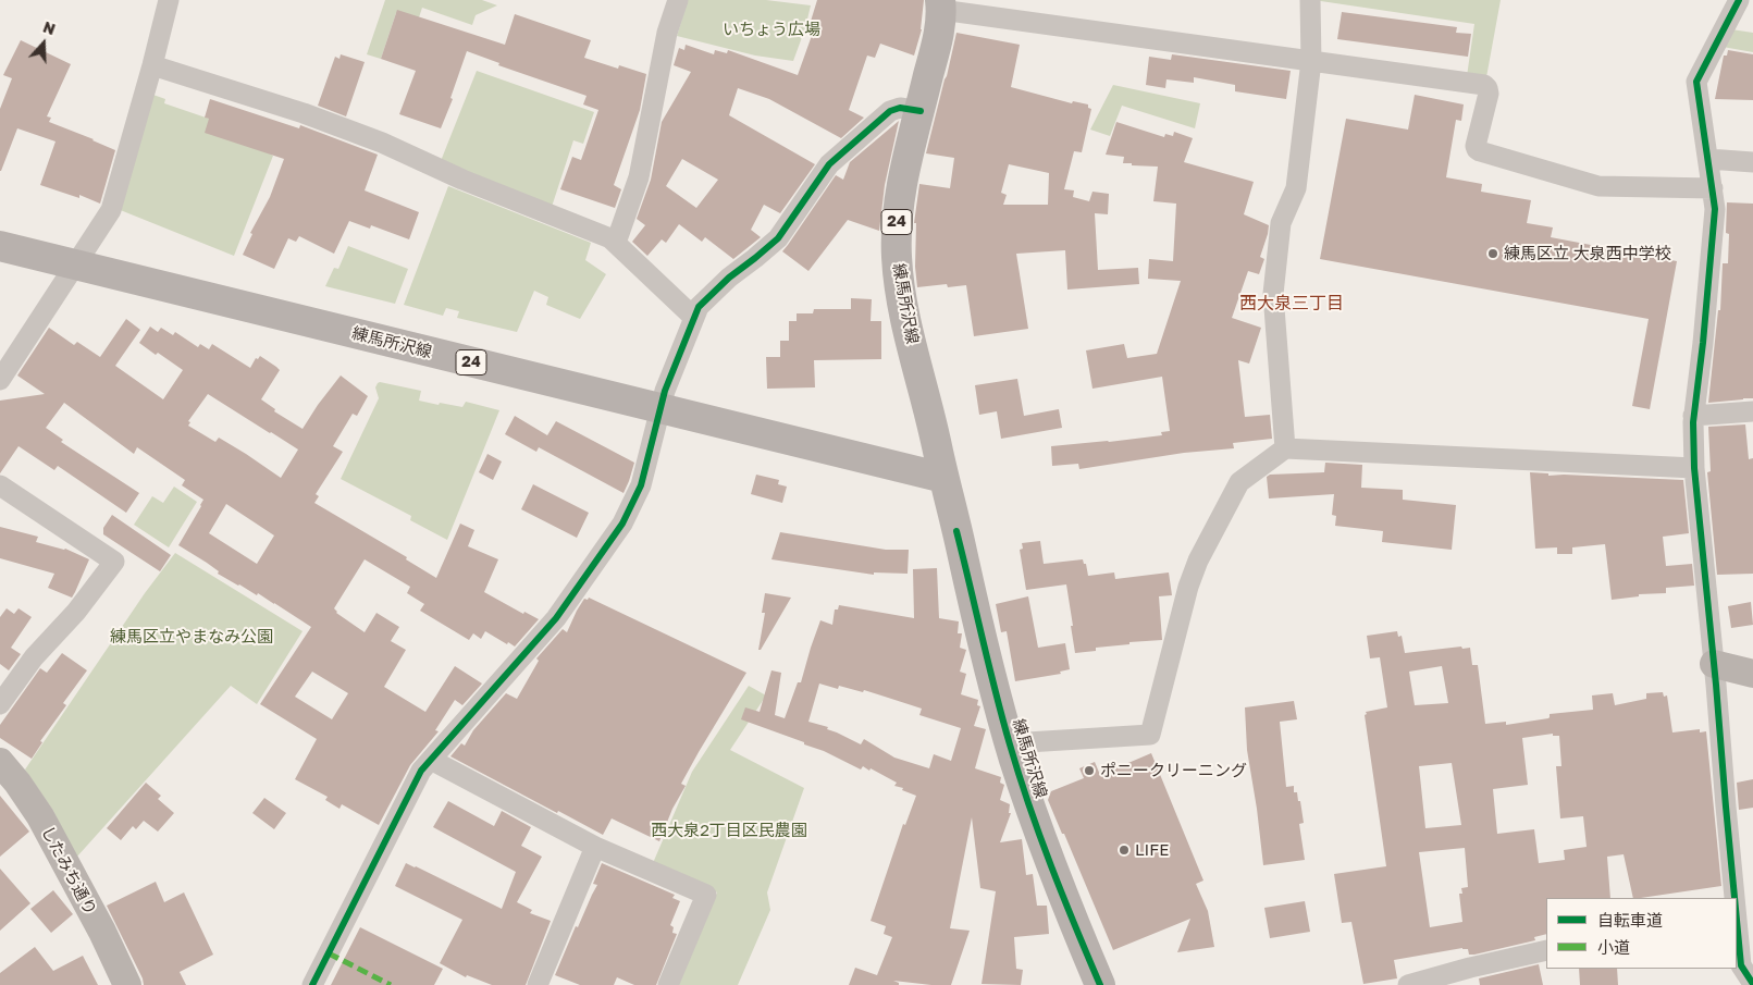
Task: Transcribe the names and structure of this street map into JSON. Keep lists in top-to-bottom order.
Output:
{
  "streets": {
    "main road": ["24", "練馬所沢線"],
    "street": ["したみち通り"]
  },
  "districts": ["西大泉三丁目"],
  "parks": ["いちょう広場", "練馬区立やまなみ公園", "西大泉2丁目区民農園"],
  "places": ["練馬区立 大泉西中学校", "ポニークリーニング", "LIFE"],
  "legend": ["自転車道", "小道"],
  "north": "top"
}
